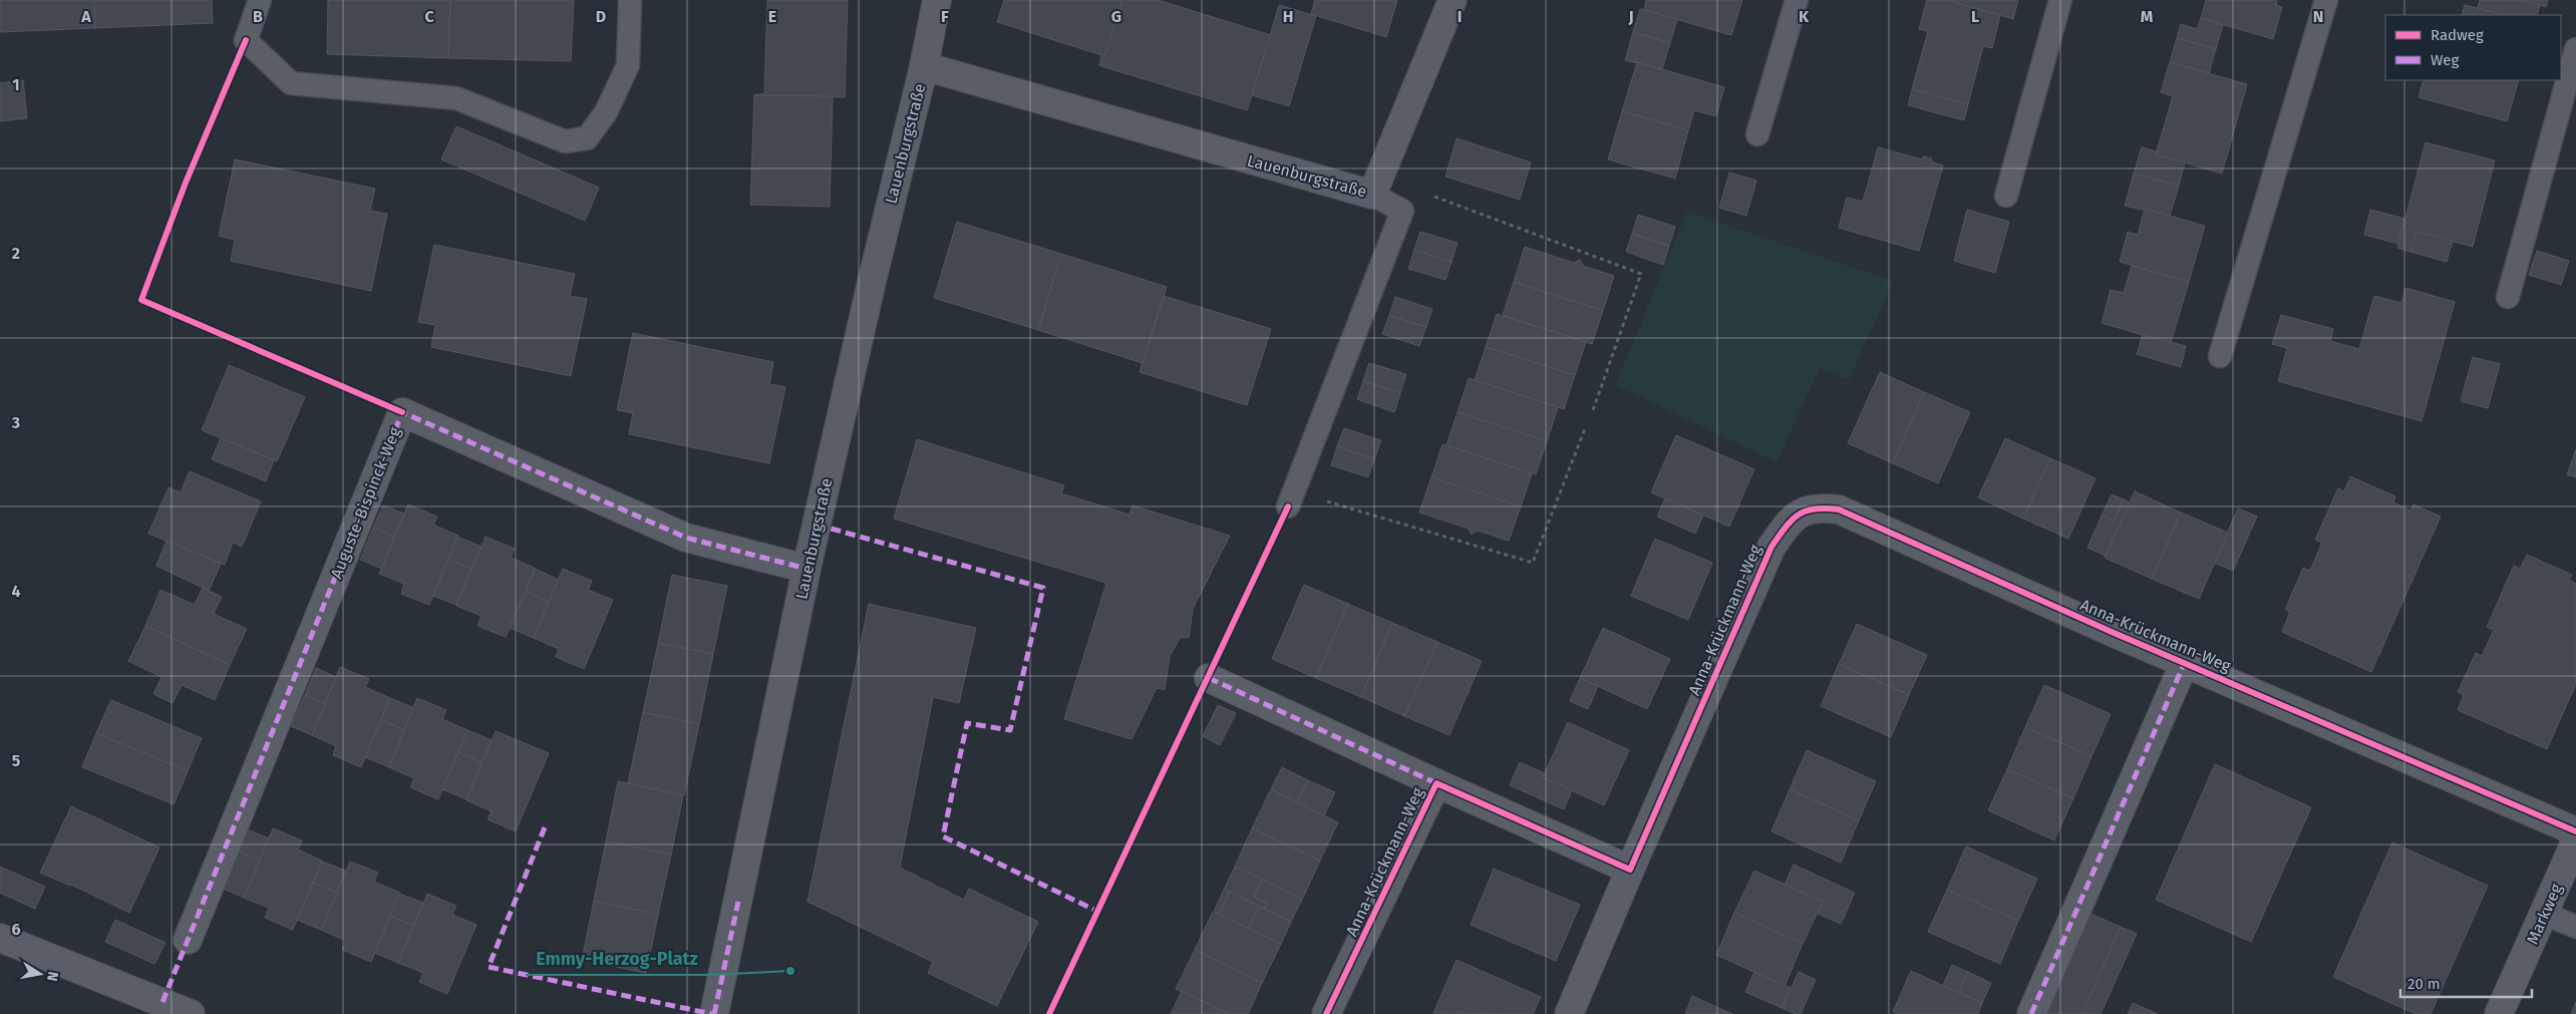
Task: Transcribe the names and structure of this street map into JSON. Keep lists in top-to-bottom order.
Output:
{
  "streets": {
    "street": [
      "Lauenburgstraße",
      "Auguste-Bispinck-Weg",
      "Anna-Krückmann-Weg",
      "Markweg"
    ]
  },
  "crossings": [
    ["Lauenburgstraße", "Auguste-Bispinck-Weg"]
  ],
  "places": ["Emmy-Herzog-Platz"],
  "legend": ["Radweg", "Weg"],
  "scale_bar": "20 m",
  "north": "right",
  "grid": {
    "columns": [
      "A",
      "B",
      "C",
      "D",
      "E",
      "F",
      "G",
      "H",
      "I",
      "J",
      "K",
      "L",
      "M",
      "N"
    ],
    "rows": [
      "1",
      "2",
      "3",
      "4",
      "5",
      "6"
    ]
  }
}
